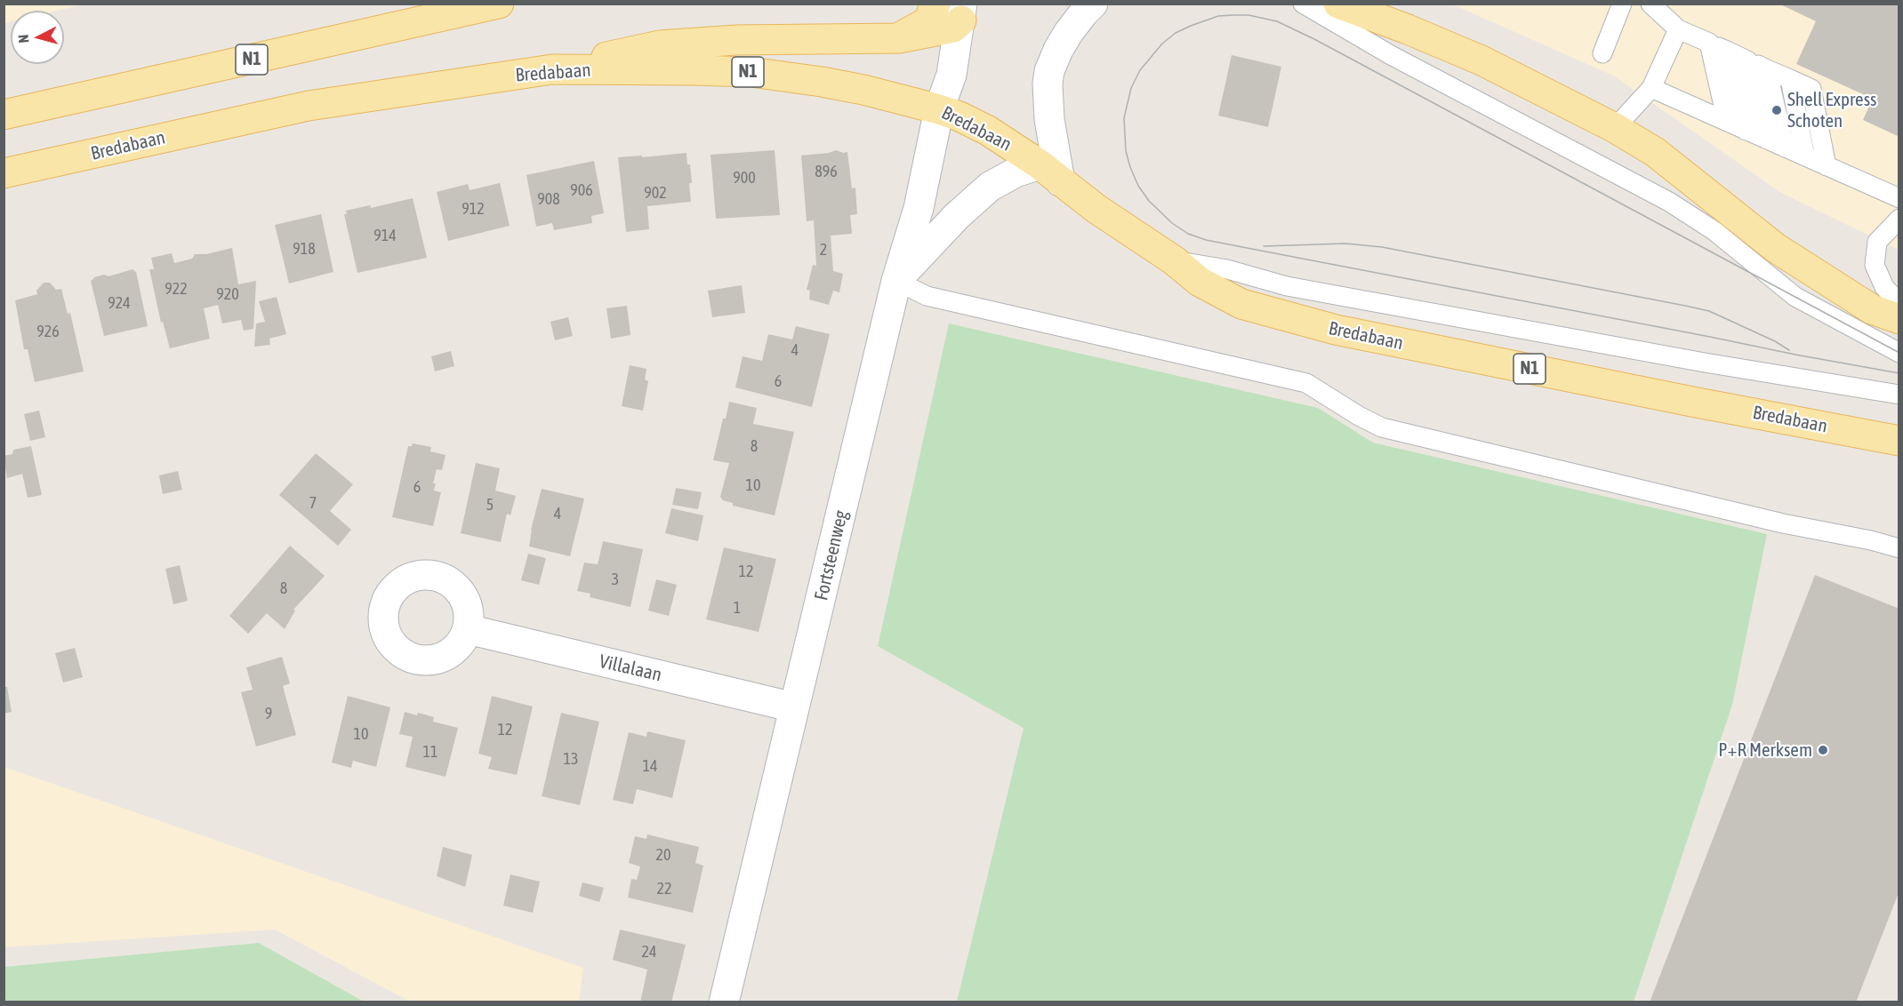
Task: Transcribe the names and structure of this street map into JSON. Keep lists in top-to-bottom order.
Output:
{
  "streets": {
    "main road": ["N1", "Bredabaan"],
    "street": ["Fortsteenweg", "Villalaan"]
  },
  "crossings": [
    ["Bredabaan", "Fortsteenweg"],
    ["Fortsteenweg", "Villalaan"]
  ],
  "places": ["Shell Express Schoten", "P+R Merksem"],
  "house_numbers": [
    "896",
    "900",
    "906",
    "902",
    "908",
    "912",
    "914",
    "918",
    "2",
    "922",
    "920",
    "924",
    "926",
    "4",
    "6",
    "8",
    "10",
    "6",
    "7",
    "5",
    "4",
    "12",
    "3",
    "8",
    "1",
    "9",
    "12",
    "10",
    "11",
    "13",
    "14",
    "20",
    "22",
    "24"
  ],
  "north": "left"
}
